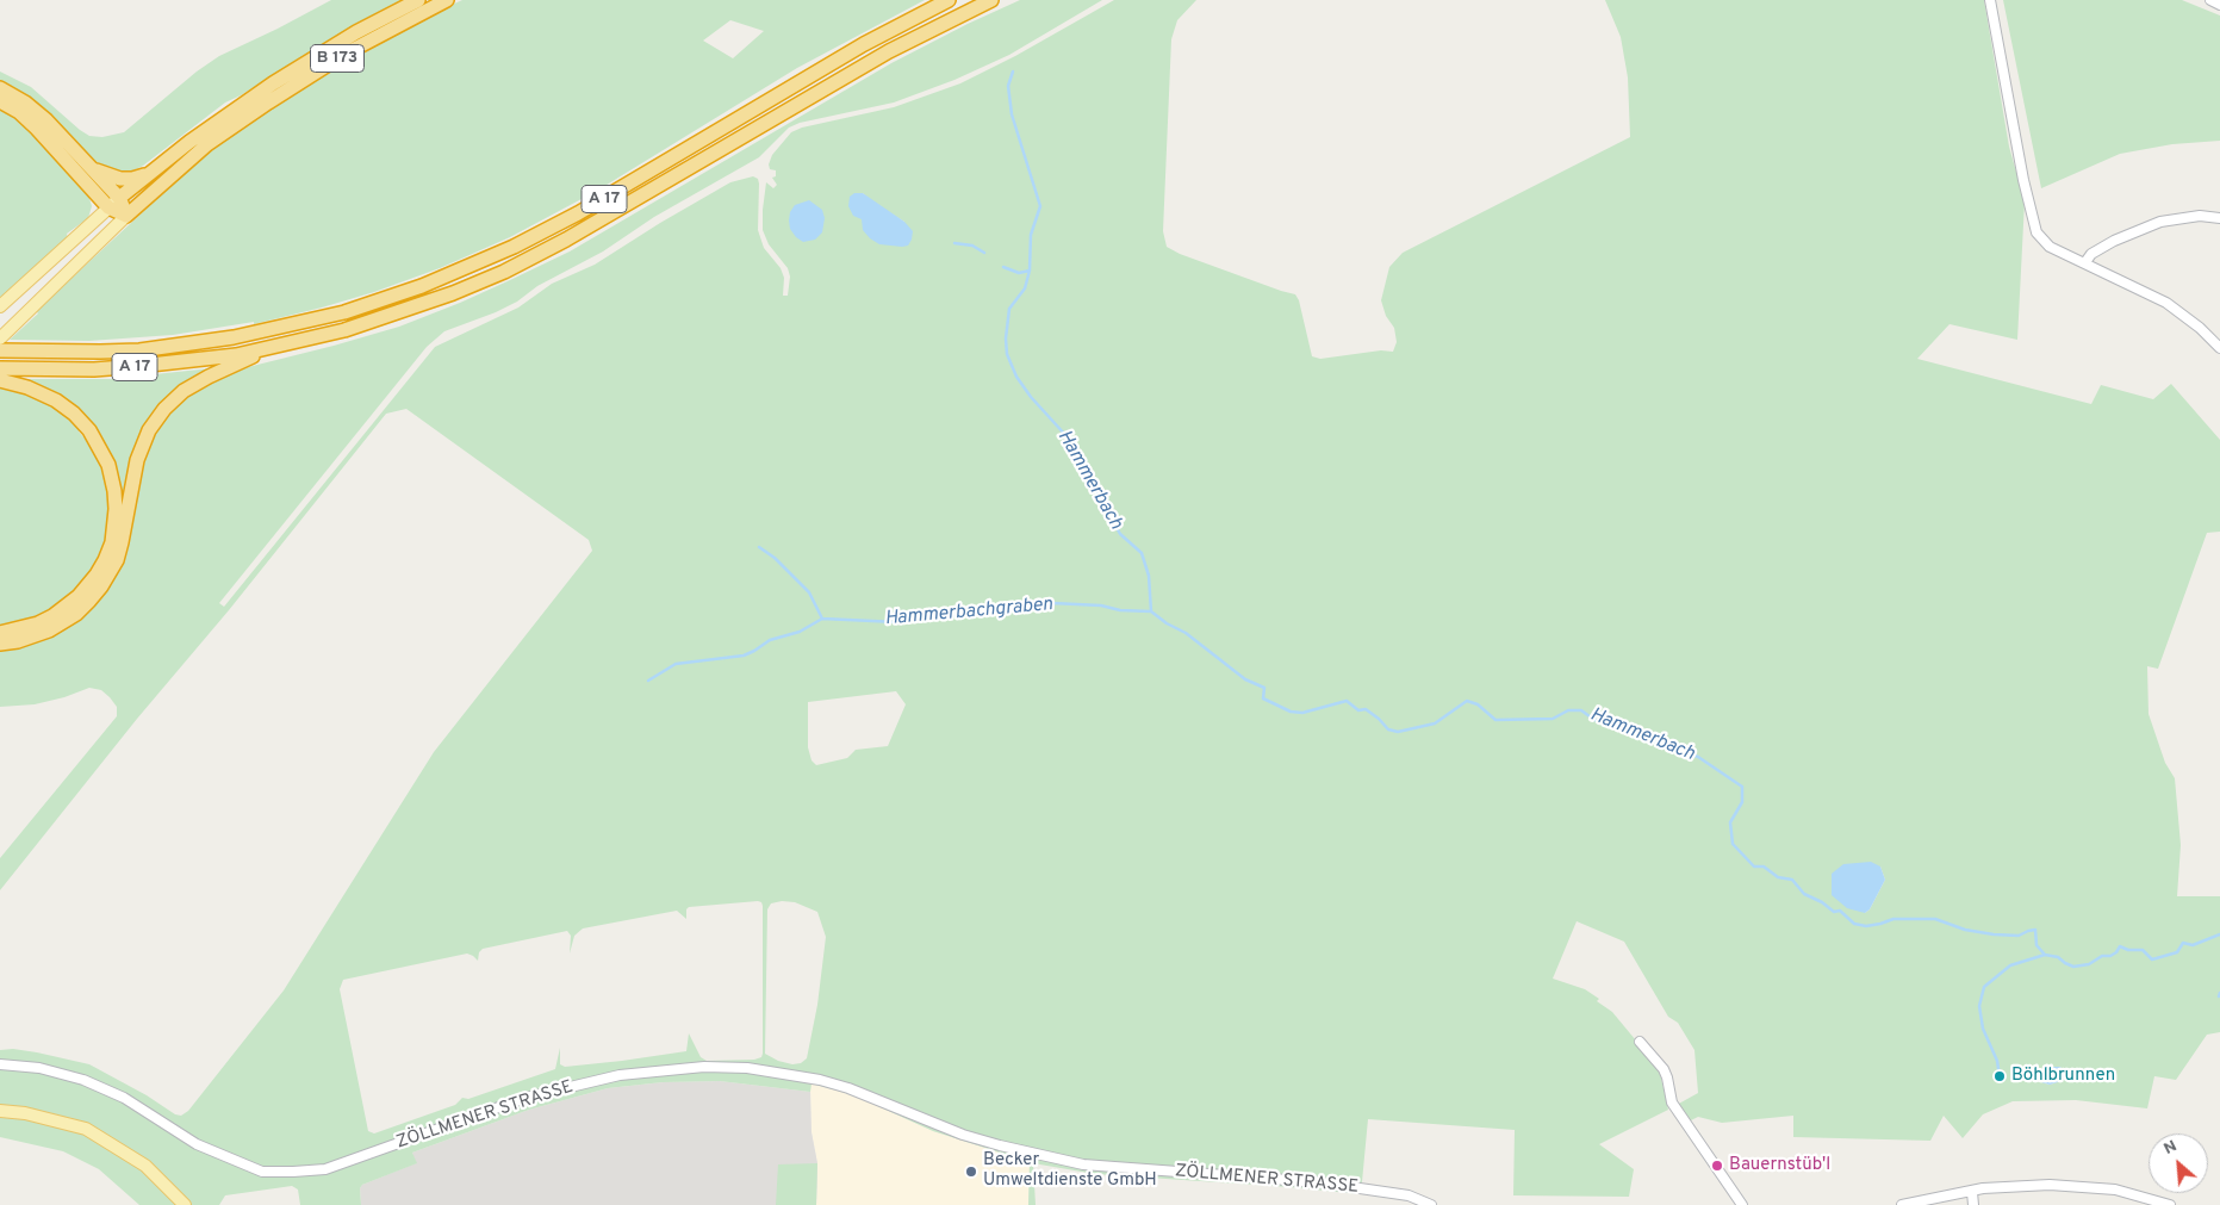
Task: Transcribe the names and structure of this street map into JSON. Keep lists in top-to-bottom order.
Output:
{
  "streets": {
    "highway": ["B 173", "A 17"],
    "street": ["ZÖLLMENER STRASSE"]
  },
  "water": ["Hammerbach", "Hammerbachgraben"],
  "places": ["Böhlbrunnen", "Bauernstüb'l", "Becker Umweltdienste GmbH"],
  "north": "top left"
}
